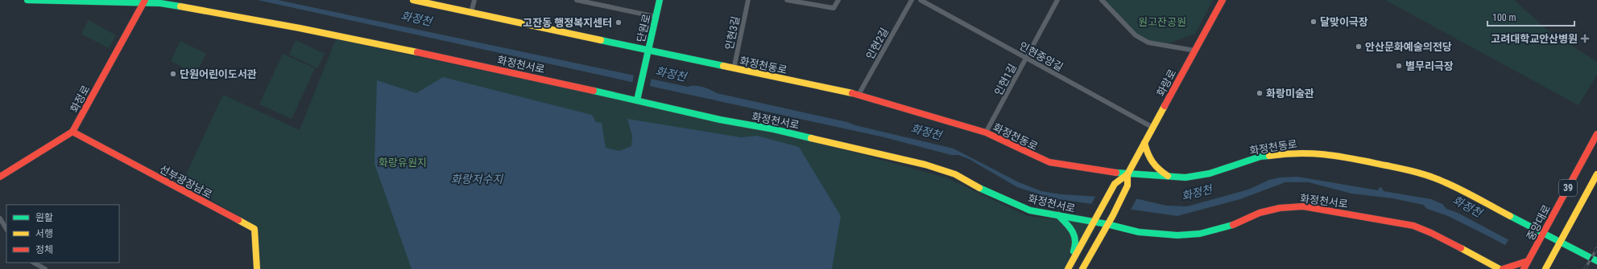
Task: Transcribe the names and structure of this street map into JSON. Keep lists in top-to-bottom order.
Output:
{
  "streets": {
    "street": [
      "단원로",
      "인현3길",
      "인현2길",
      "인현중앙길",
      "화정천서로",
      "화정천동로",
      "인현1길",
      "화랑로",
      "화정로",
      "선부광장남로",
      "39",
      "중앙대로"
    ]
  },
  "crossings": [
    ["단원로", "화정천서로"],
    ["단원로", "화정천동로"],
    ["인현3길", "화정천동로"],
    ["인현2길", "화정천동로"],
    ["인현중앙길", "인현1길"],
    ["인현중앙길", "화랑로"],
    ["화정천서로", "화랑로"],
    ["화정천서로", "화정로"],
    ["화정천동로", "인현1길"],
    ["화정천동로", "화랑로"],
    ["화정천동로", "39"],
    ["화정천동로", "중앙대로"],
    ["화정로", "선부광장남로"]
  ],
  "water": ["화정천", "화랑저수지"],
  "parks": ["원고잔공원", "화랑유원지"],
  "places": {
    "other": [
      "달맞이극장",
      "고잔동 행정복지센터",
      "안산문화예술의전당",
      "별무리극장",
      "단원어린이도서관",
      "화랑미술관"
    ],
    "health": ["고려대학교안산병원"]
  },
  "legend": ["원활", "서행", "정체"],
  "scale_bar": "100 m"
}
